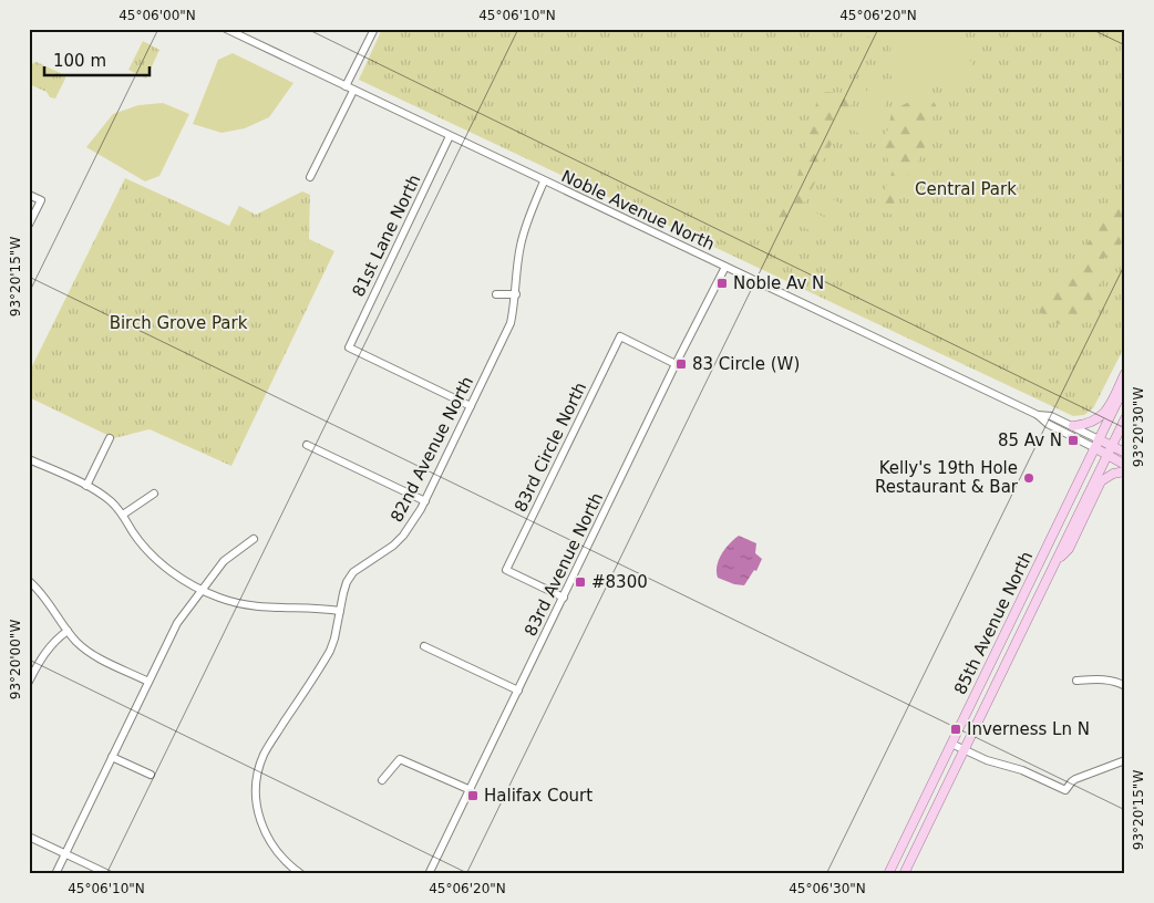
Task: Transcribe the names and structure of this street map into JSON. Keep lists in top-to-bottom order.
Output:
{
  "streets": {
    "main road": ["85th Avenue North"],
    "street": [
      "Noble Avenue North",
      "81st Lane North",
      "83rd Circle North",
      "82nd Avenue North",
      "83rd Avenue North"
    ]
  },
  "crossings": [
    ["Noble Avenue North", "81st Lane North"],
    ["Noble Avenue North", "82nd Avenue North"],
    ["Noble Avenue North", "83rd Avenue North"],
    ["Noble Avenue North", "85th Avenue North"],
    ["81st Lane North", "82nd Avenue North"],
    ["83rd Circle North", "83rd Avenue North"]
  ],
  "parks": ["Central Park", "Birch Grove Park"],
  "places": {
    "transit": [
      "Noble Av N",
      "83 Circle (W)",
      "85 Av N",
      "#8300",
      "Inverness Ln N",
      "Halifax Court"
    ],
    "other": ["Kelly's 19th Hole Restaurant & Bar"]
  },
  "scale_bar": "100 m",
  "coordinates": [
    "45°06'00\"N",
    "45°06'10\"N",
    "45°06'20\"N",
    "93°20'15\"W",
    "93°20'30\"W",
    "93°20'00\"W",
    "45°06'30\"N"
  ]
}
